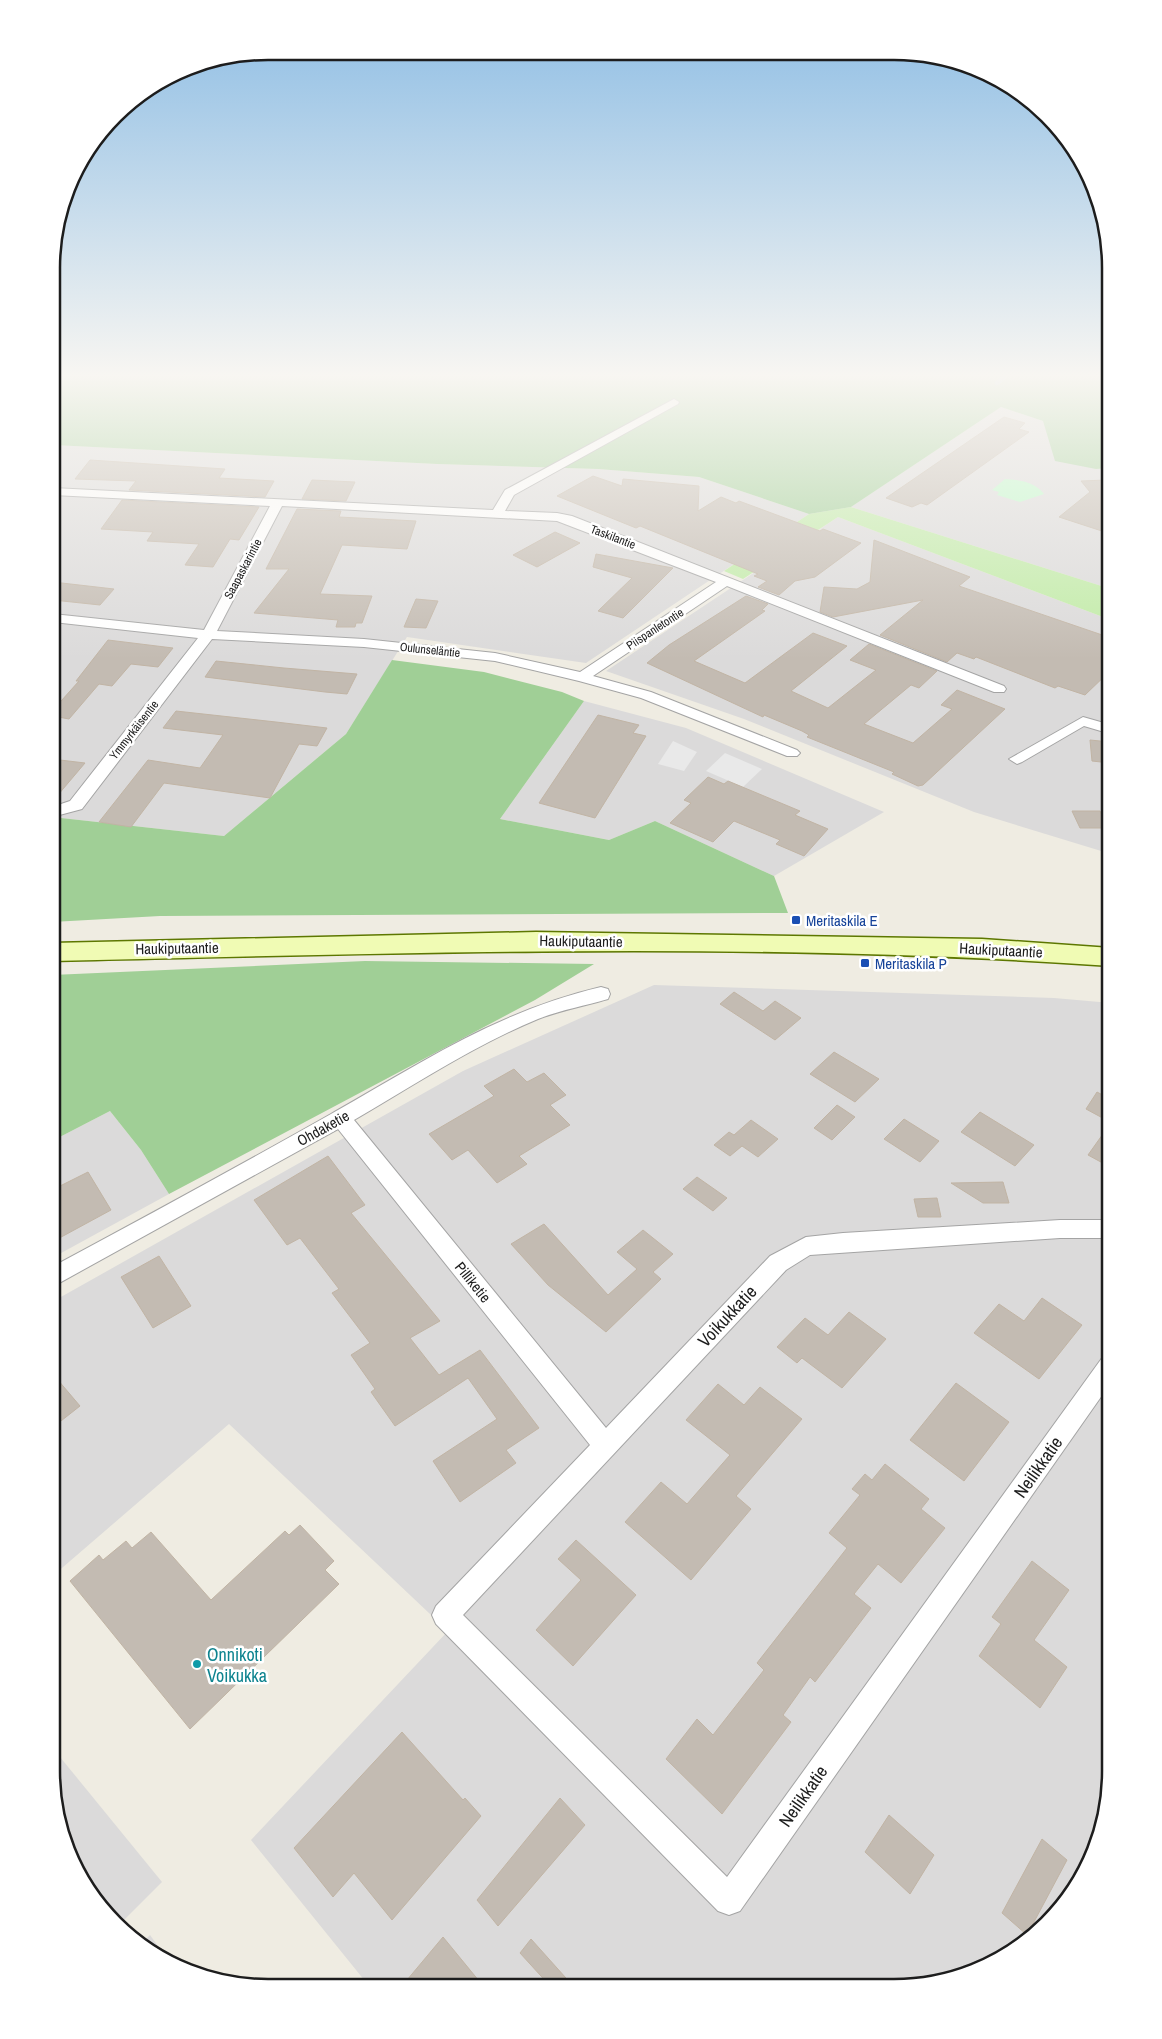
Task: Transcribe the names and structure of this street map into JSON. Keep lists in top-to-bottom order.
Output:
{
  "streets": {
    "main road": ["Haukiputaantie"],
    "street": [
      "Taskilantie",
      "Saapaskarintie",
      "Piispanletontie",
      "Oulunseläntie",
      "Ymmyrkäisentie",
      "Ohdaketie",
      "Pilliketie",
      "Voikukkatie",
      "Neilikkatie"
    ]
  },
  "crossings": [
    ["Taskilantie", "Saapaskarintie"],
    ["Taskilantie", "Piispanletontie"],
    ["Saapaskarintie", "Oulunseläntie"],
    ["Saapaskarintie", "Ymmyrkäisentie"],
    ["Piispanletontie", "Oulunseläntie"],
    ["Oulunseläntie", "Ymmyrkäisentie"],
    ["Ohdaketie", "Pilliketie"],
    ["Pilliketie", "Voikukkatie"],
    ["Voikukkatie", "Neilikkatie"]
  ],
  "places": {
    "transit": ["Meritaskila E", "Meritaskila P"],
    "other": ["Onnikoti Voikukka"]
  }
}
